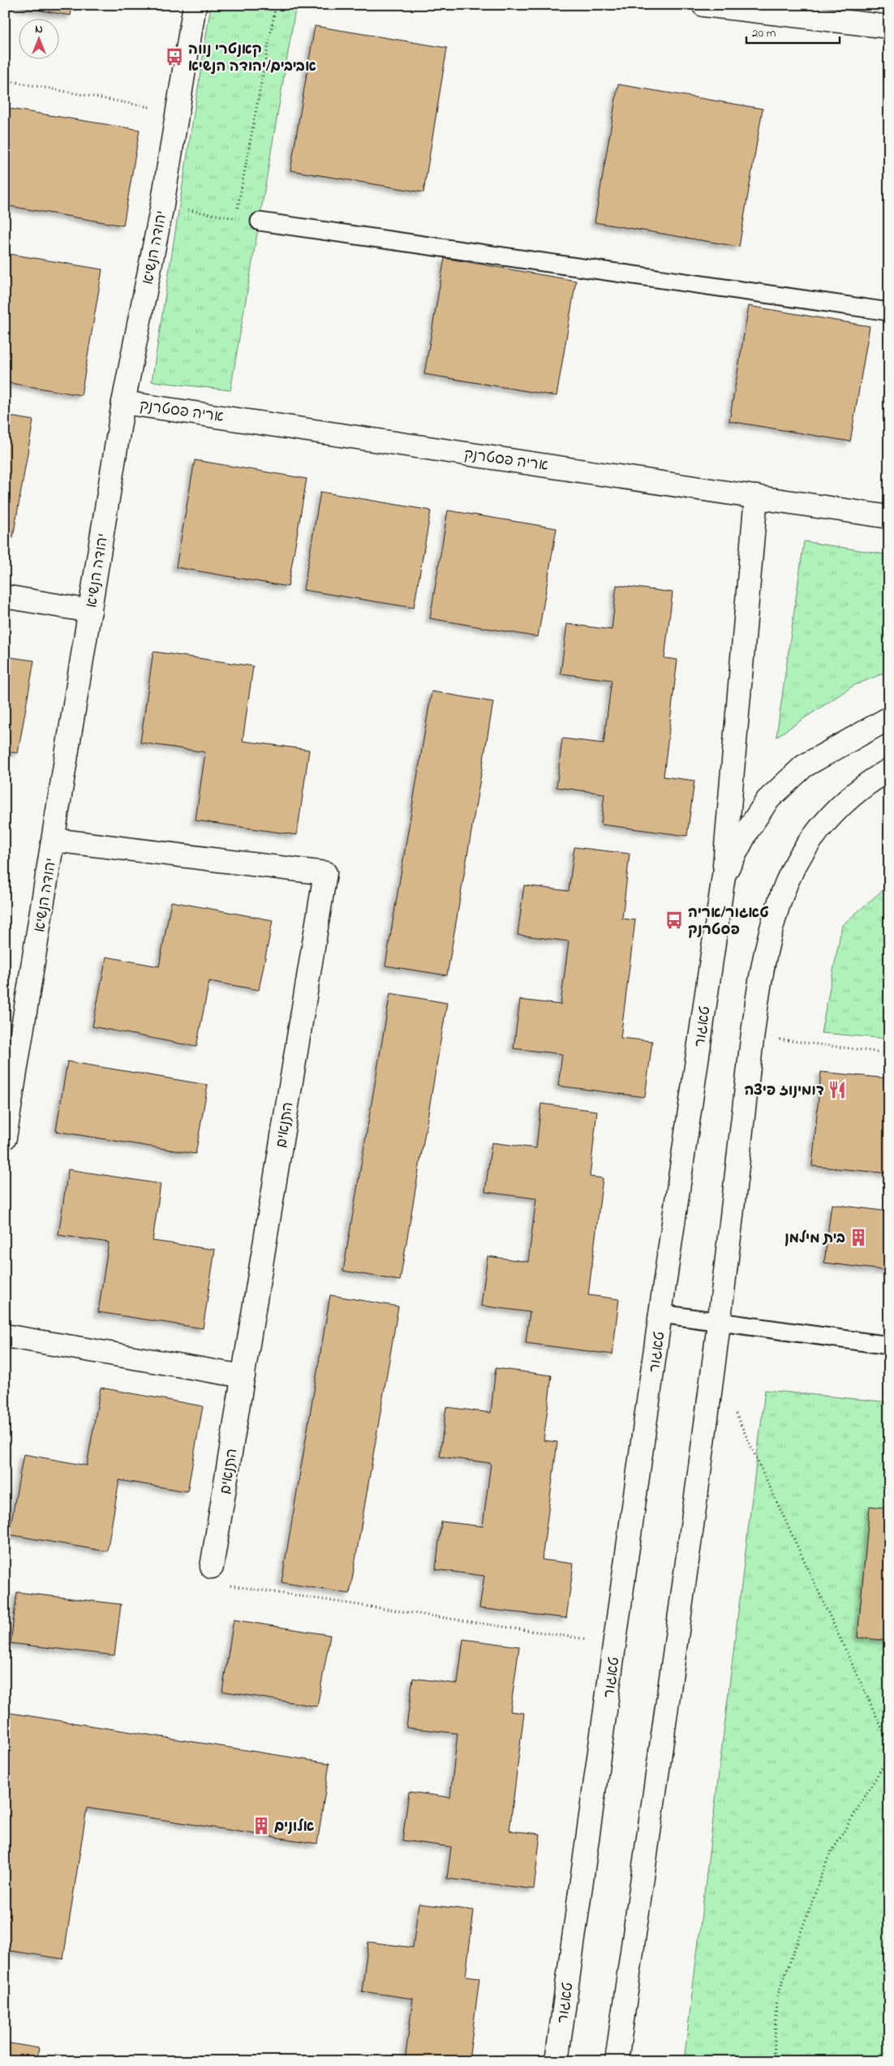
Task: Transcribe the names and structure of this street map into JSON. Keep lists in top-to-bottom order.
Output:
{
  "streets": {
    "street": [
      "יהודה הנשיא",
      "אריה פסטרנק",
      "טאגור",
      "התנאים"
    ]
  },
  "crossings": [
    ["יהודה הנשיא", "אריה פסטרנק"],
    ["יהודה הנשיא", "התנאים"]
  ],
  "places": {
    "bus stop": ["קאנטרי נווה אביבים/יהודה הנשיא", "טאגור/אריה פסטרנק"],
    "restaurant": ["דומינוז פיצה"],
    "building": ["בית מילמן", "אלונים"]
  },
  "scale_bar": "20 m",
  "north": "top"
}
